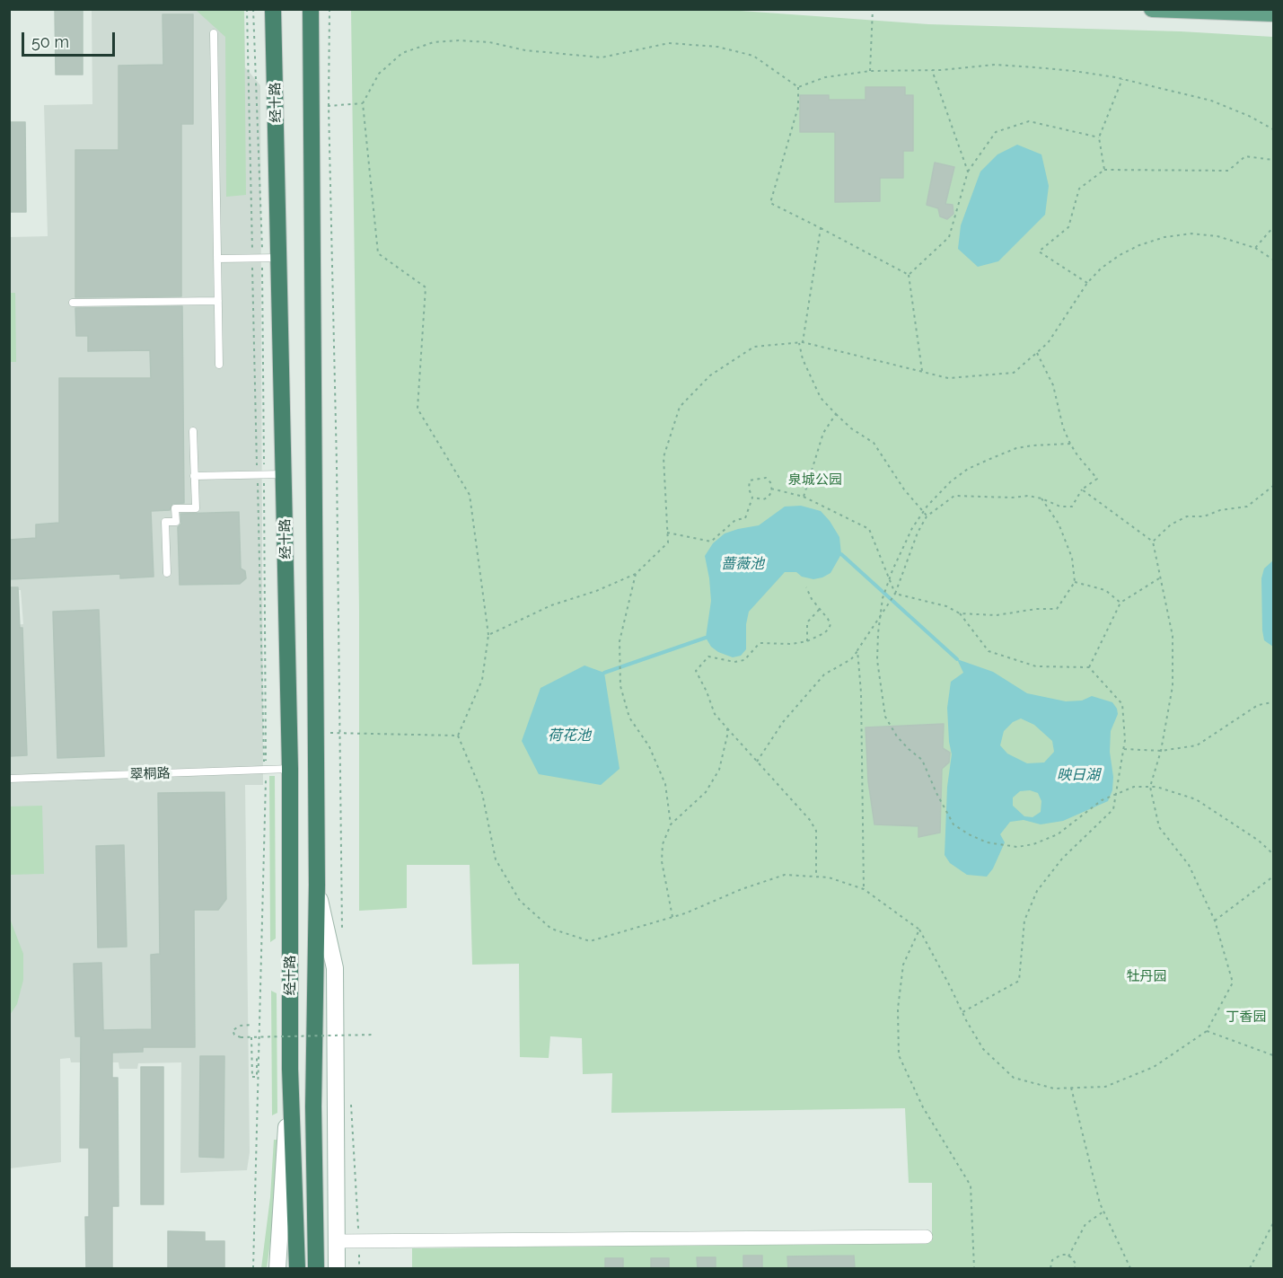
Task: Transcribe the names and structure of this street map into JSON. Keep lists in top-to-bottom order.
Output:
{
  "streets": {
    "highway": ["经十路"],
    "lane": ["翠桐路"]
  },
  "crossings": [
    ["经十路", "翠桐路"]
  ],
  "water": ["蔷薇池", "荷花池", "映日湖"],
  "parks": ["泉城公园", "牡丹园", "丁香园"],
  "scale_bar": "50 m"
}
